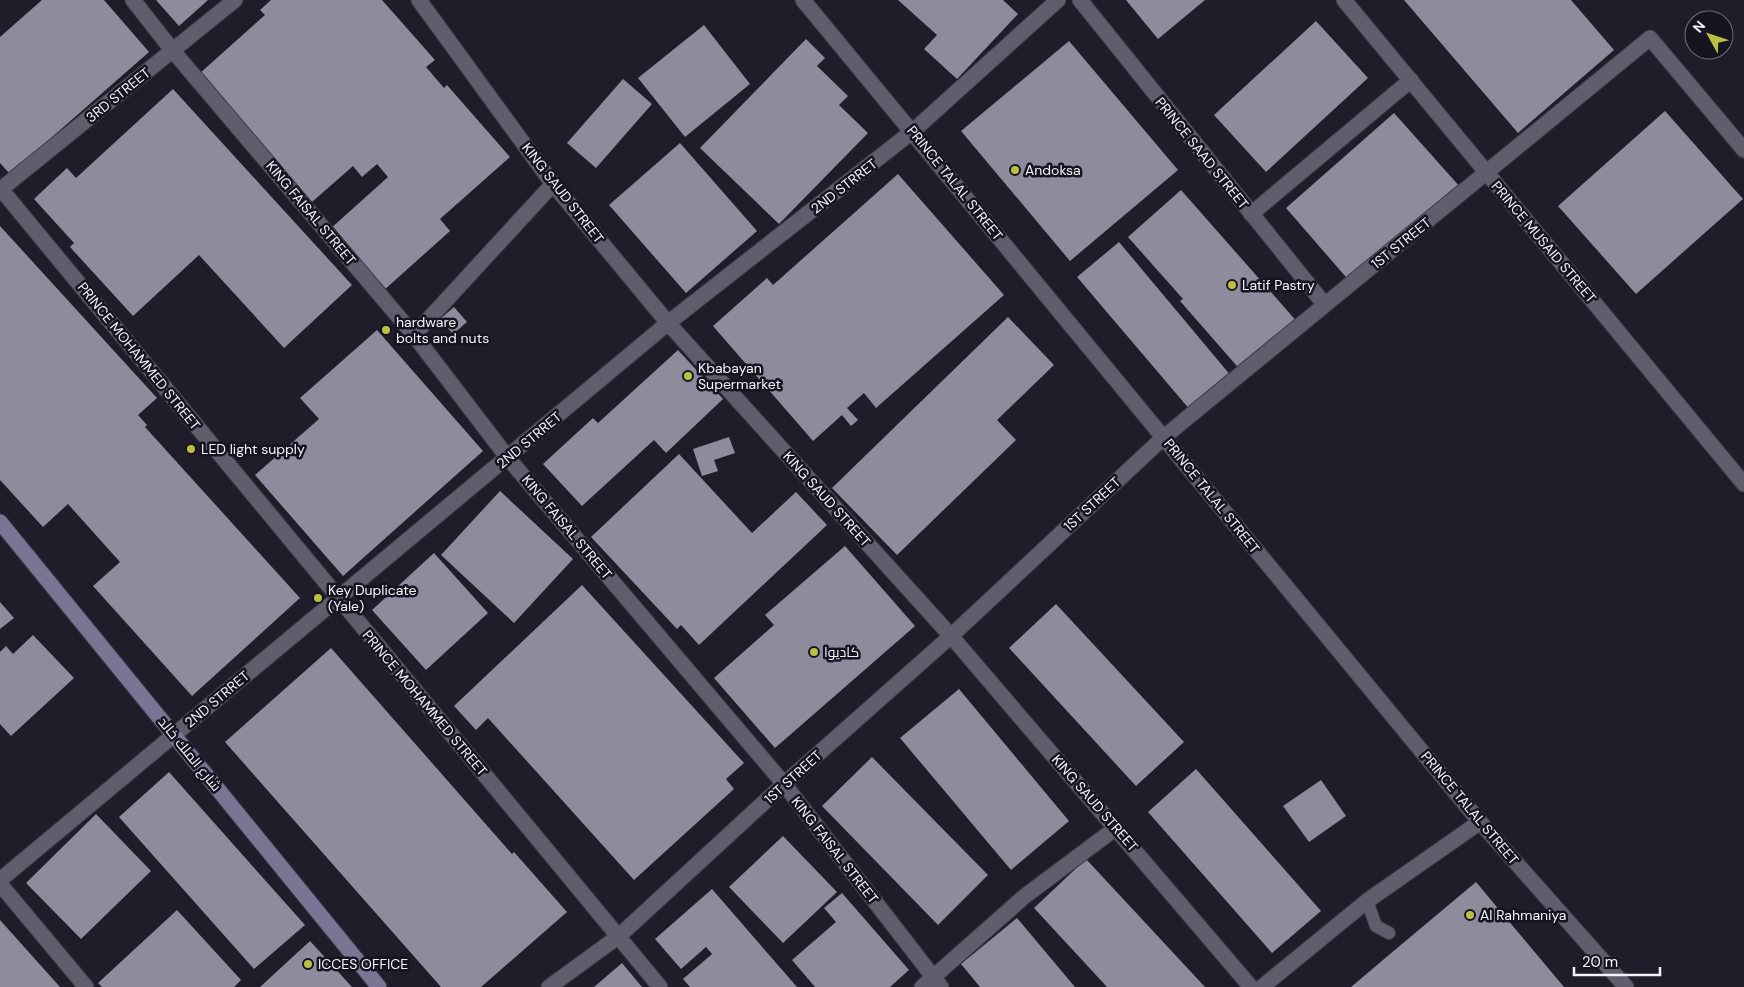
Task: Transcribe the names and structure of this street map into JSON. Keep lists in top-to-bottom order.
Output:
{
  "streets": {
    "street": [
      "3RD STREET",
      "PRINCE SAAD STREET",
      "PRINCE TALAL STREET",
      "2ND STRRET",
      "KING SAUD STREET",
      "KING FAISAL STREET",
      "PRINCE MUSAID STREET",
      "1ST STREET",
      "PRINCE MOHAMMED STREET",
      "شارع الملك خالد"
    ]
  },
  "crossings": [
    ["3RD STREET", "KING FAISAL STREET"],
    ["3RD STREET", "PRINCE MOHAMMED STREET"],
    ["PRINCE SAAD STREET", "1ST STREET"],
    ["PRINCE TALAL STREET", "2ND STRRET"],
    ["PRINCE TALAL STREET", "1ST STREET"],
    ["2ND STRRET", "KING SAUD STREET"],
    ["2ND STRRET", "KING FAISAL STREET"],
    ["2ND STRRET", "PRINCE MOHAMMED STREET"],
    ["2ND STRRET", "شارع الملك خالد"],
    ["KING SAUD STREET", "1ST STREET"],
    ["KING FAISAL STREET", "1ST STREET"],
    ["PRINCE MUSAID STREET", "1ST STREET"],
    ["1ST STREET", "PRINCE MOHAMMED STREET"]
  ],
  "places": [
    "Andoksa",
    "Latif Pastry",
    "hardware bolts and nuts",
    "Kbabayan Supermarket",
    "LED light supply",
    "Key Duplicate (Yale)",
    "كاديوا",
    "Al Rahmaniya",
    "ICCES OFFICE"
  ],
  "scale_bar": "20 m",
  "north": "top left"
}
